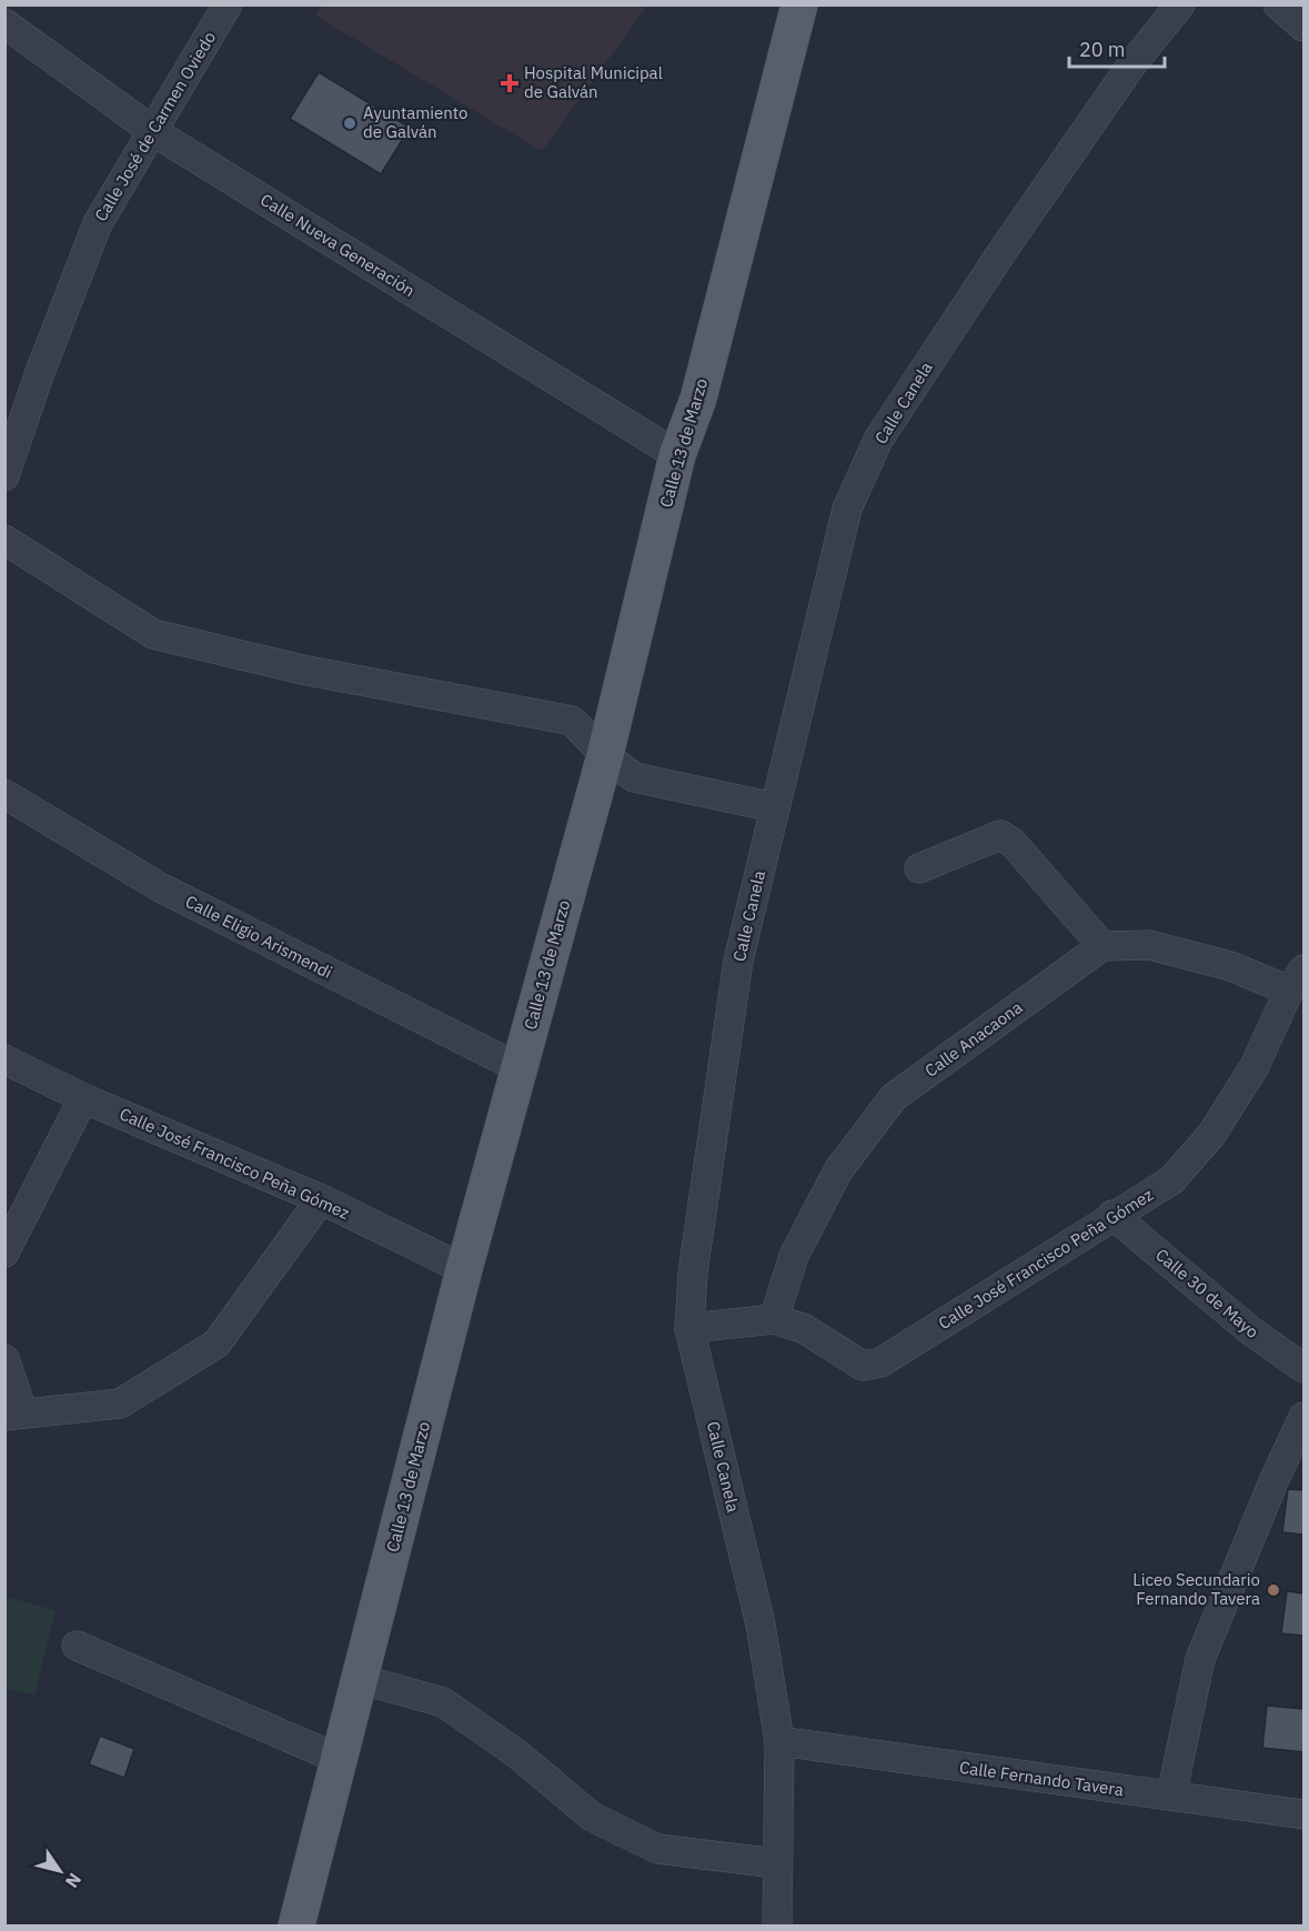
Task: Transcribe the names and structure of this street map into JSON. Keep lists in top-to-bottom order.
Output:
{
  "streets": {
    "main road": ["Calle 13 de Marzo"],
    "street": [
      "Calle José de Carmen Oviedo",
      "Calle Nueva Generación",
      "Calle Canela",
      "Calle Eligio Arismendi",
      "Calle Anacaona",
      "Calle José Francisco Peña Gómez",
      "Calle 30 de Mayo",
      "Calle Fernando Tavera"
    ]
  },
  "crossings": [
    ["Calle José de Carmen Oviedo", "Calle Nueva Generación"],
    ["Calle Nueva Generación", "Calle 13 de Marzo"],
    ["Calle Canela", "Calle José Francisco Peña Gómez"],
    ["Calle Canela", "Calle Fernando Tavera"],
    ["Calle 13 de Marzo", "Calle Eligio Arismendi"],
    ["Calle 13 de Marzo", "Calle José Francisco Peña Gómez"],
    ["Calle Anacaona", "Calle José Francisco Peña Gómez"],
    ["Calle José Francisco Peña Gómez", "Calle 30 de Mayo"]
  ],
  "places": {
    "health": ["Hospital Municipal de Galván"],
    "other": ["Ayuntamiento de Galván", "Liceo Secundario Fernando Tavera"]
  },
  "scale_bar": "20 m",
  "north": "bottom right"
}
